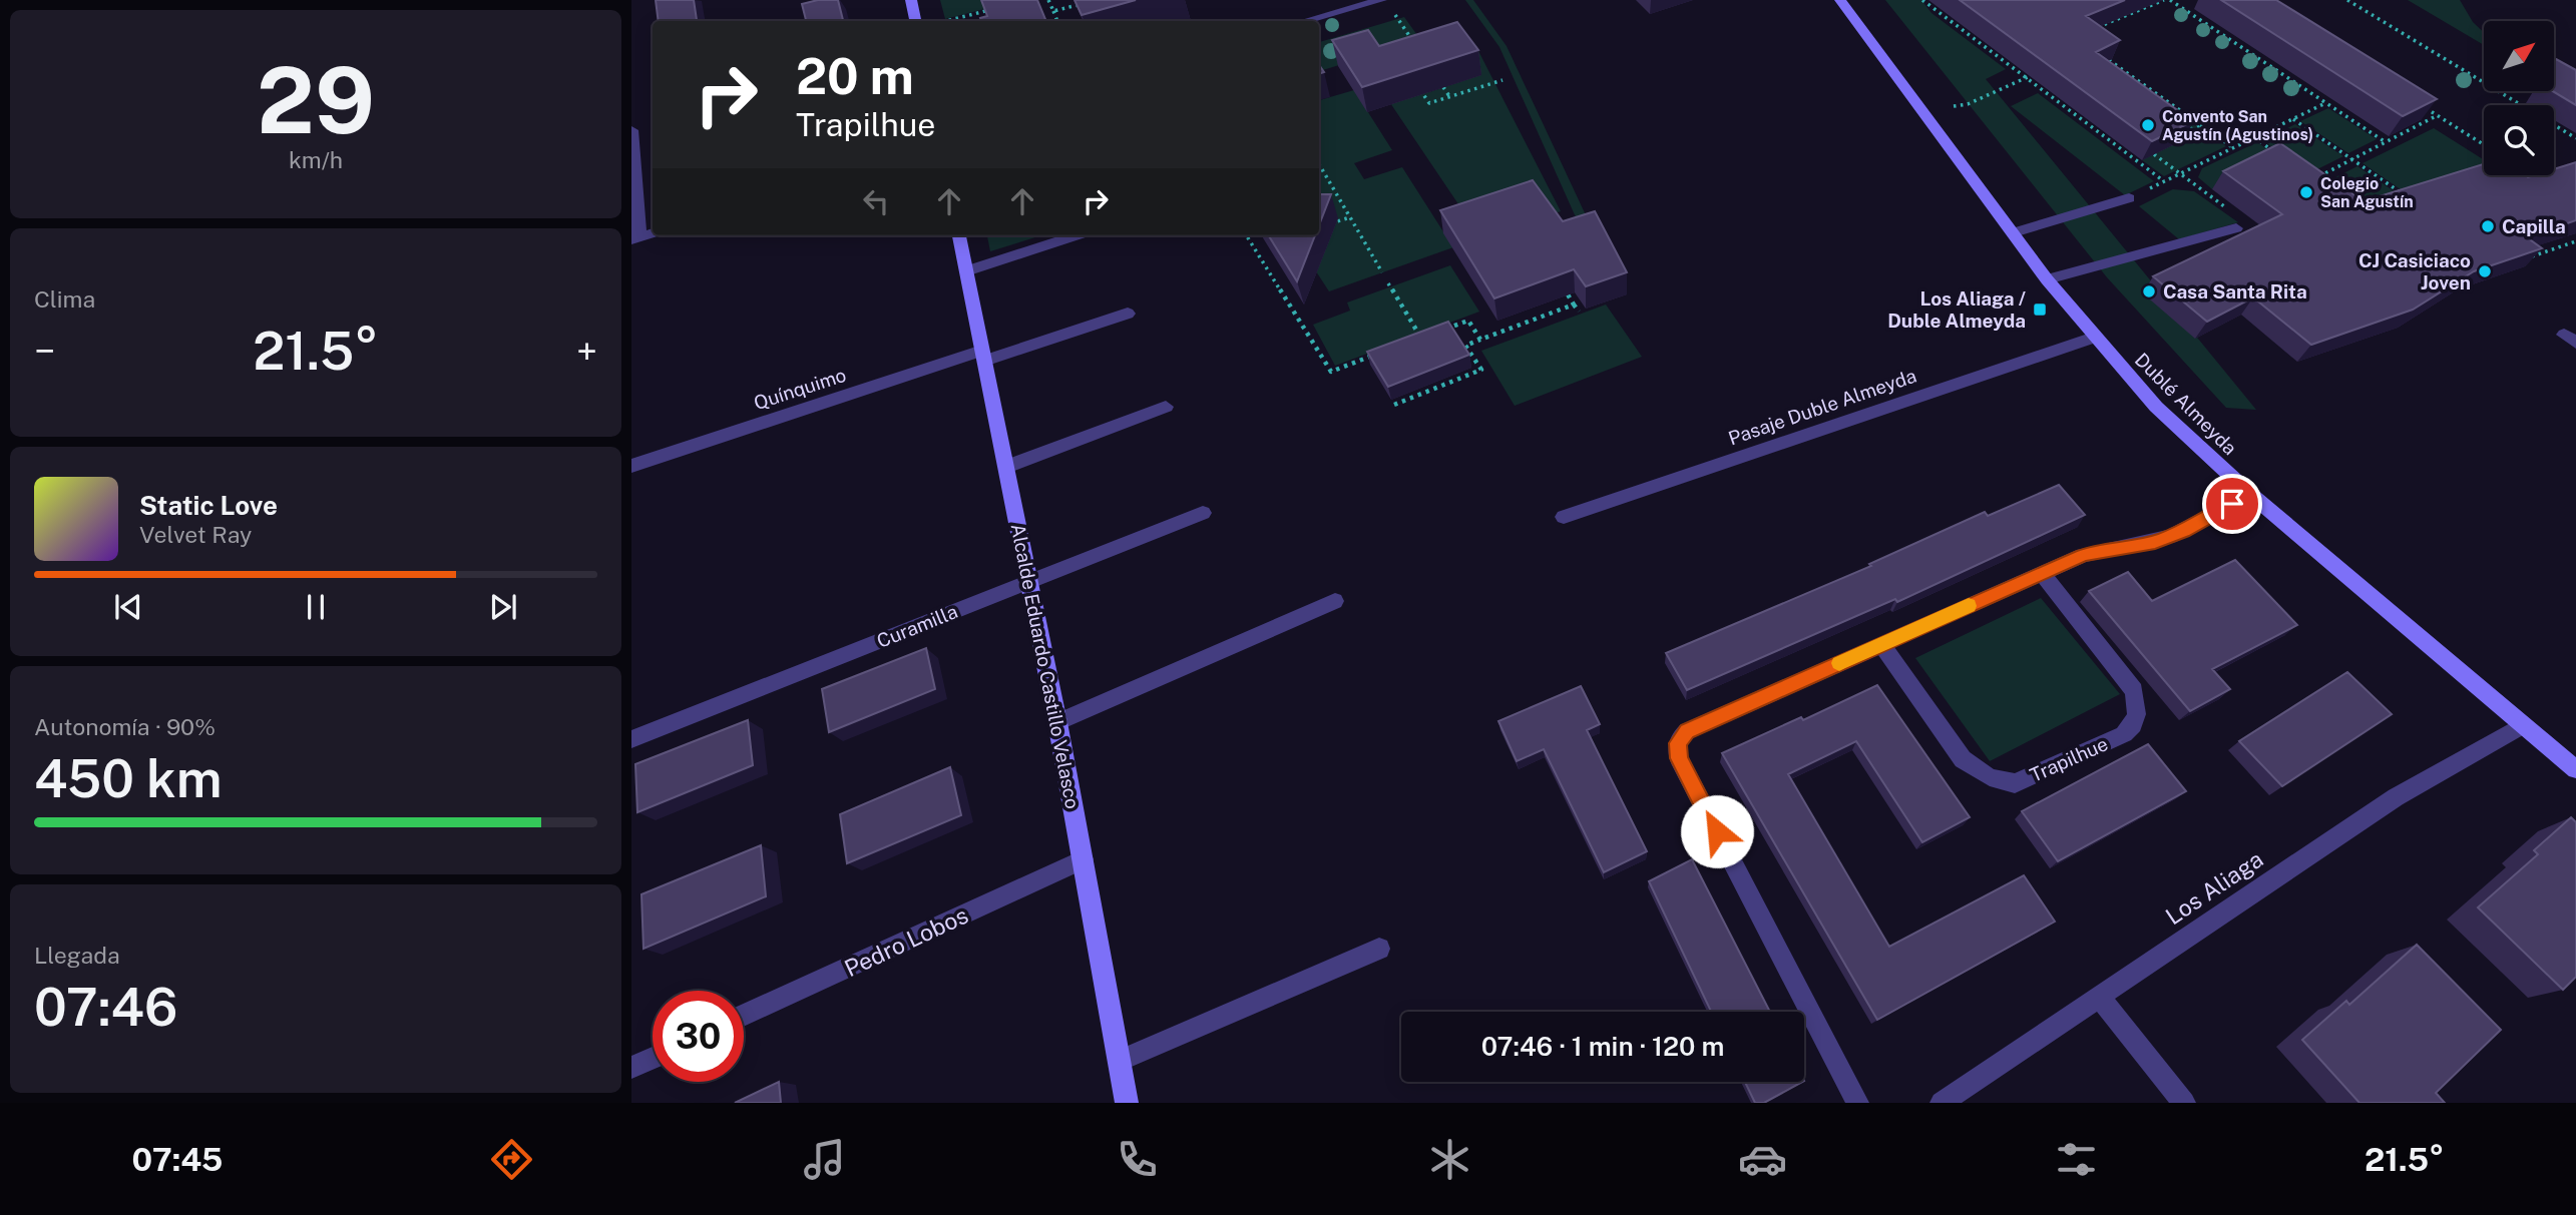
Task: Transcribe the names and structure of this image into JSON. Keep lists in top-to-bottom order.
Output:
{
  "streets": {
    "main road": ["Dublé Almeyda", "Alcalde Eduardo Castillo Velasco"],
    "street": [
      "Quínquimo",
      "Pasaje Duble Almeyda",
      "Curamilla",
      "Trapilhue",
      "Los Aliaga",
      "Pedro Lobos"
    ]
  },
  "crossings": [
    ["Quínquimo", "Alcalde Eduardo Castillo Velasco"],
    ["Dublé Almeyda", "Pasaje Duble Almeyda"],
    ["Dublé Almeyda", "Los Aliaga"],
    ["Curamilla", "Alcalde Eduardo Castillo Velasco"],
    ["Alcalde Eduardo Castillo Velasco", "Pedro Lobos"]
  ],
  "places": {
    "other": [
      "Convento San Agustín (Agustinos)",
      "Colegio San Agustín",
      "Capilla",
      "CJ Casiciaco Joven",
      "Casa Santa Rita"
    ],
    "transit": ["Los Aliaga / Duble Almeyda"]
  },
  "north": "top right",
  "page": {
    "tile": [
      ["29", "km/h"],
      "Clima",
      ["Autonomía · 90%", "450 km"],
      ["Llegada", "07:46"]
    ],
    "turn": ["20 m", "Trapilhue"],
    "heat": ["−", "21.5°", "+"],
    "song": ["Static Love", "Velvet Ray"],
    "limit": "30",
    "trip": "07:46 · 1 min · 120 m",
    "tabs": ["07:45", "21.5°"]
  }
}
